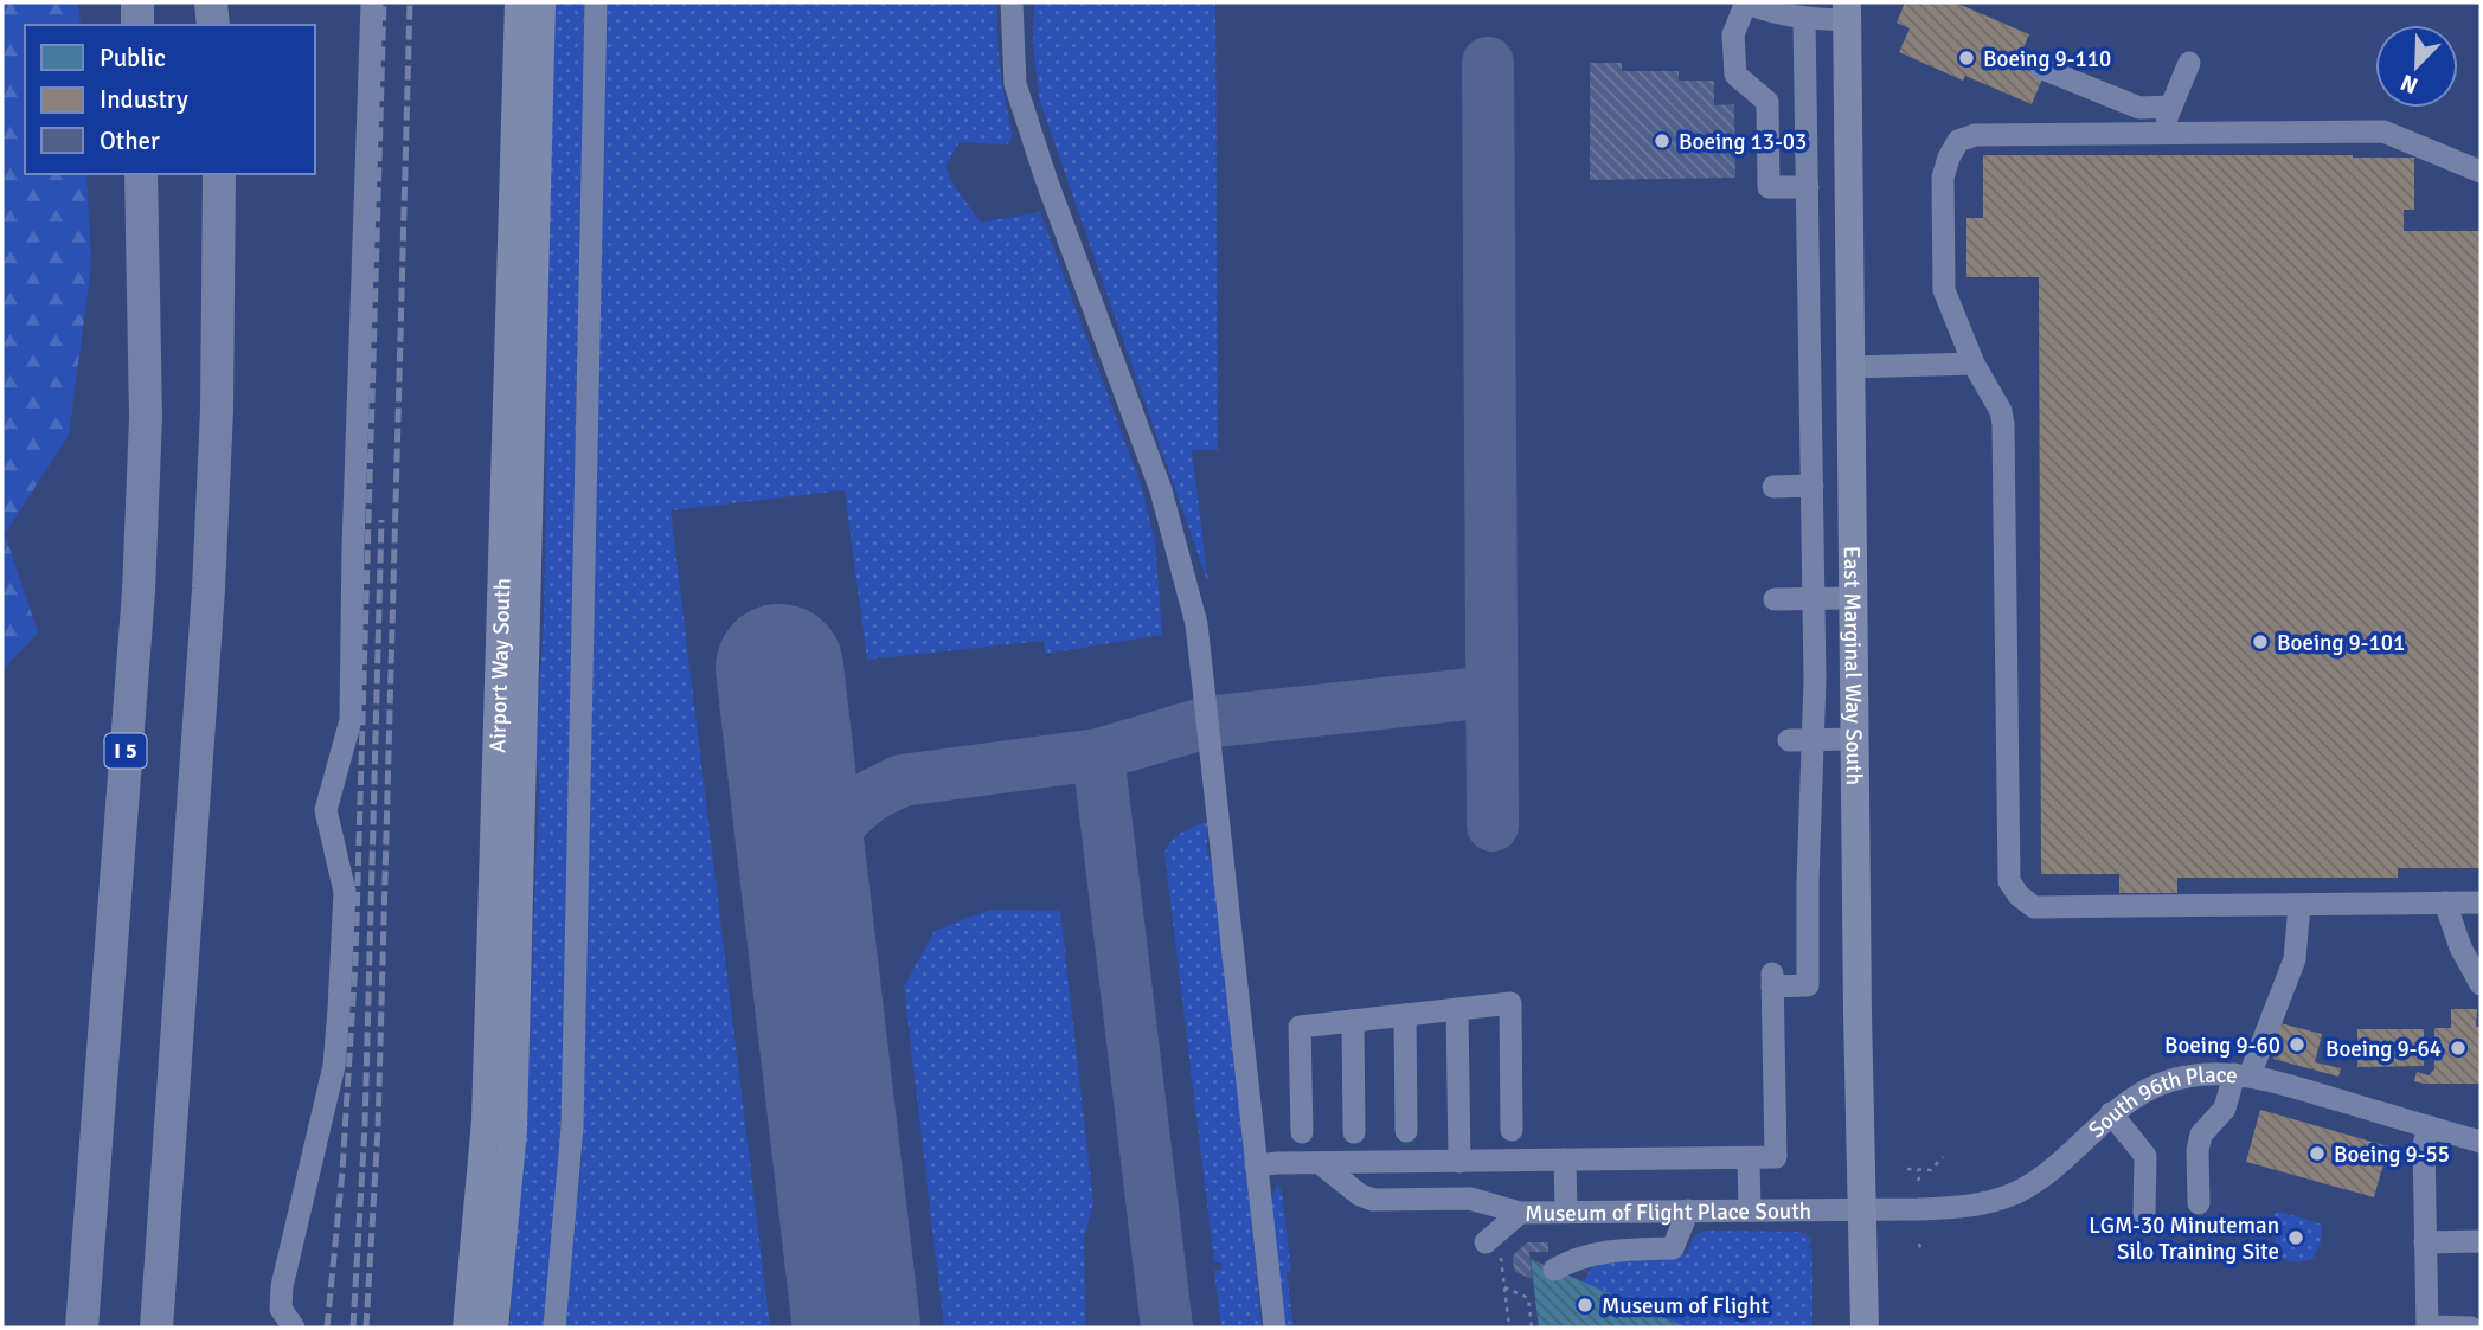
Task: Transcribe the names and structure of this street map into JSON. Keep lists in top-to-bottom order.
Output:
{
  "streets": {
    "highway": ["I 5"],
    "main road": ["Airport Way South", "East Marginal Way South"],
    "street": ["South 96th Place", "Museum of Flight Place South"]
  },
  "crossings": [
    ["East Marginal Way South", "South 96th Place"],
    ["East Marginal Way South", "Museum of Flight Place South"],
    ["South 96th Place", "Museum of Flight Place South"]
  ],
  "places": [
    "Boeing 9-110",
    "Boeing 13-03",
    "Boeing 9-101",
    "Boeing 9-60",
    "Boeing 9-64",
    "Boeing 9-55",
    "LGM-30 Minuteman Silo Training Site",
    "Museum of Flight"
  ],
  "legend": ["Public", "Industry", "Other"],
  "north": "bottom left"
}
